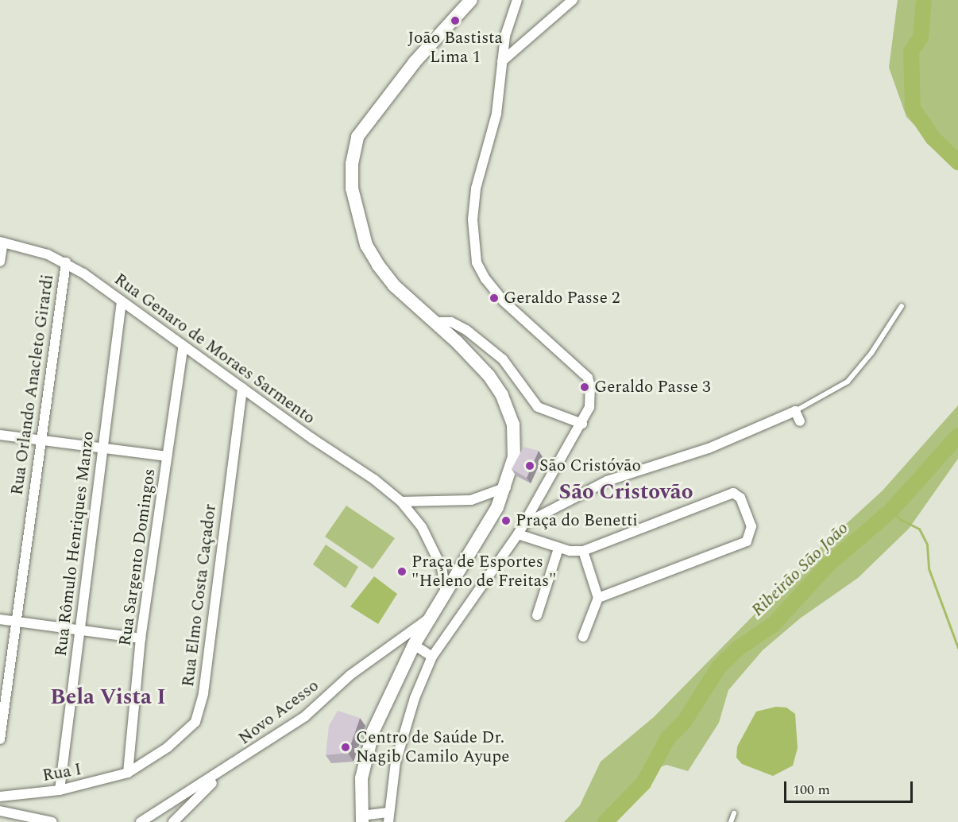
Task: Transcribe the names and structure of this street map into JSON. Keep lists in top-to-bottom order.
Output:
{
  "streets": {
    "street": [
      "Rua Genaro de Moraes Sarmento",
      "Rua Orlando Anacleto Girardi",
      "Rua Rômulo Henriques Manzo",
      "Rua Sargento Domingos",
      "Rua Elmo Costa Caçador",
      "Novo Acesso",
      "Rua I"
    ]
  },
  "crossings": [
    ["Rua Genaro de Moraes Sarmento", "Rua Orlando Anacleto Girardi"],
    ["Rua Genaro de Moraes Sarmento", "Rua Rômulo Henriques Manzo"],
    ["Rua Genaro de Moraes Sarmento", "Rua Sargento Domingos"],
    ["Rua Genaro de Moraes Sarmento", "Rua Elmo Costa Caçador"],
    ["Rua Rômulo Henriques Manzo", "Rua I"],
    ["Rua Sargento Domingos", "Rua Elmo Costa Caçador"],
    ["Rua Sargento Domingos", "Rua I"],
    ["Rua Elmo Costa Caçador", "Rua I"]
  ],
  "districts": ["São Cristovão", "Bela Vista I"],
  "water": ["Ribeirão São João"],
  "places": [
    "João Bastista Lima 1",
    "Geraldo Passe 2",
    "Geraldo Passe 3",
    "São Cristóvão",
    "Praça do Benetti",
    "Praça de Esportes \"Heleno de Freitas\"",
    "Centro de Saúde Dr. Nagib Camilo Ayupe"
  ],
  "scale_bar": "100 m"
}
